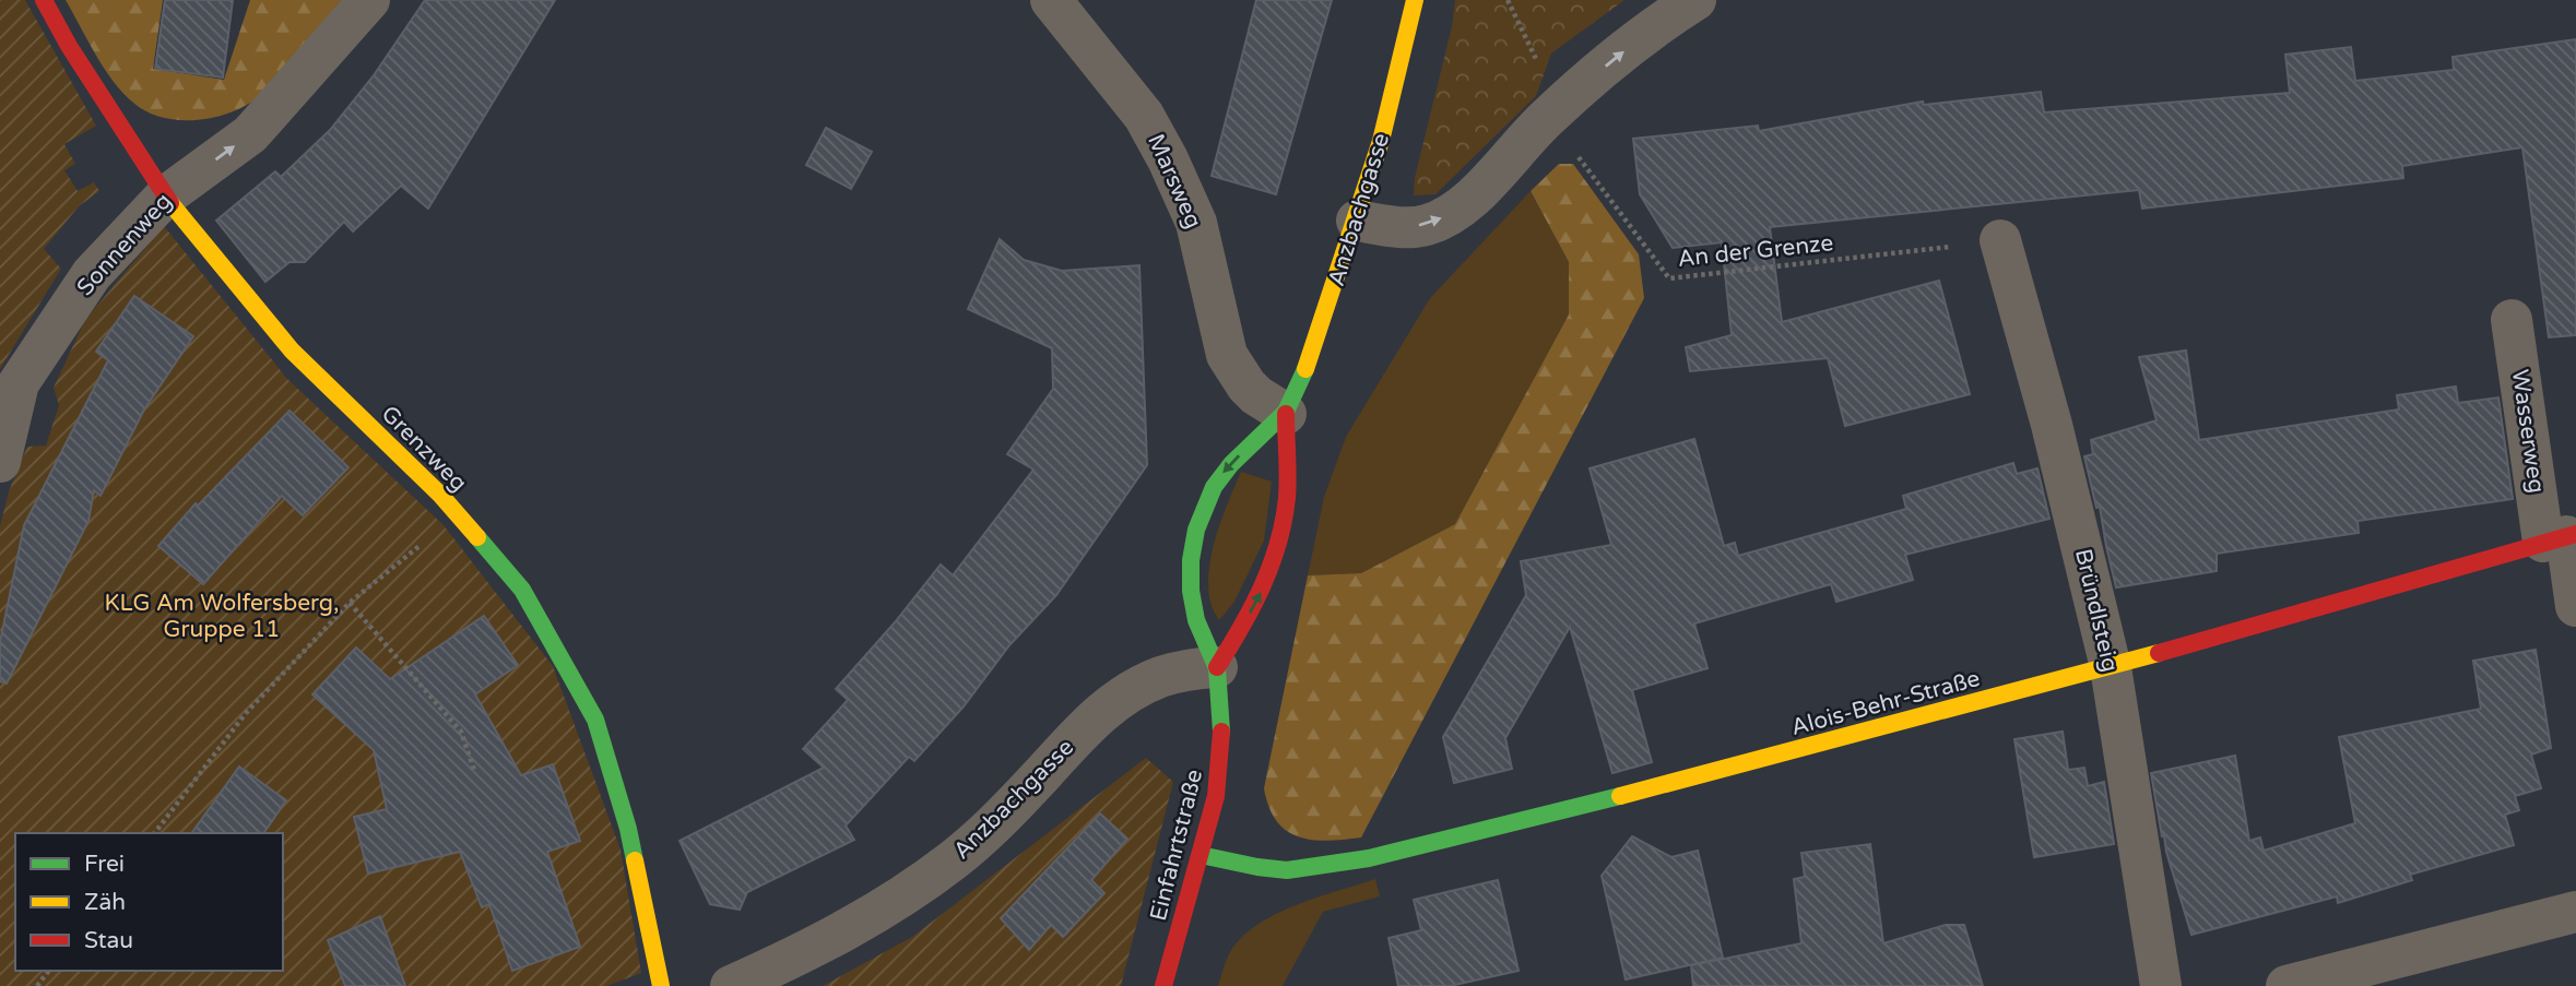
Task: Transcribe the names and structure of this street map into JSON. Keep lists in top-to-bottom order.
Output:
{
  "streets": {
    "street": [
      "Marsweg",
      "Anzbachgasse",
      "Sonnenweg",
      "Wasserweg",
      "Grenzweg",
      "Bründlsteig",
      "Alois-Behr-Straße",
      "Einfahrtstraße"
    ],
    "path": ["An der Grenze"]
  },
  "crossings": [
    ["Marsweg", "Anzbachgasse"],
    ["Anzbachgasse", "Einfahrtstraße"],
    ["Sonnenweg", "Grenzweg"],
    ["An der Grenze", "Bründlsteig"],
    ["Wasserweg", "Alois-Behr-Straße"],
    ["Bründlsteig", "Alois-Behr-Straße"],
    ["Alois-Behr-Straße", "Einfahrtstraße"]
  ],
  "one_way": ["Sonnenweg"],
  "parks": ["KLG Am Wolfersberg, Gruppe 11"],
  "legend": ["Frei", "Zäh", "Stau"]
}
